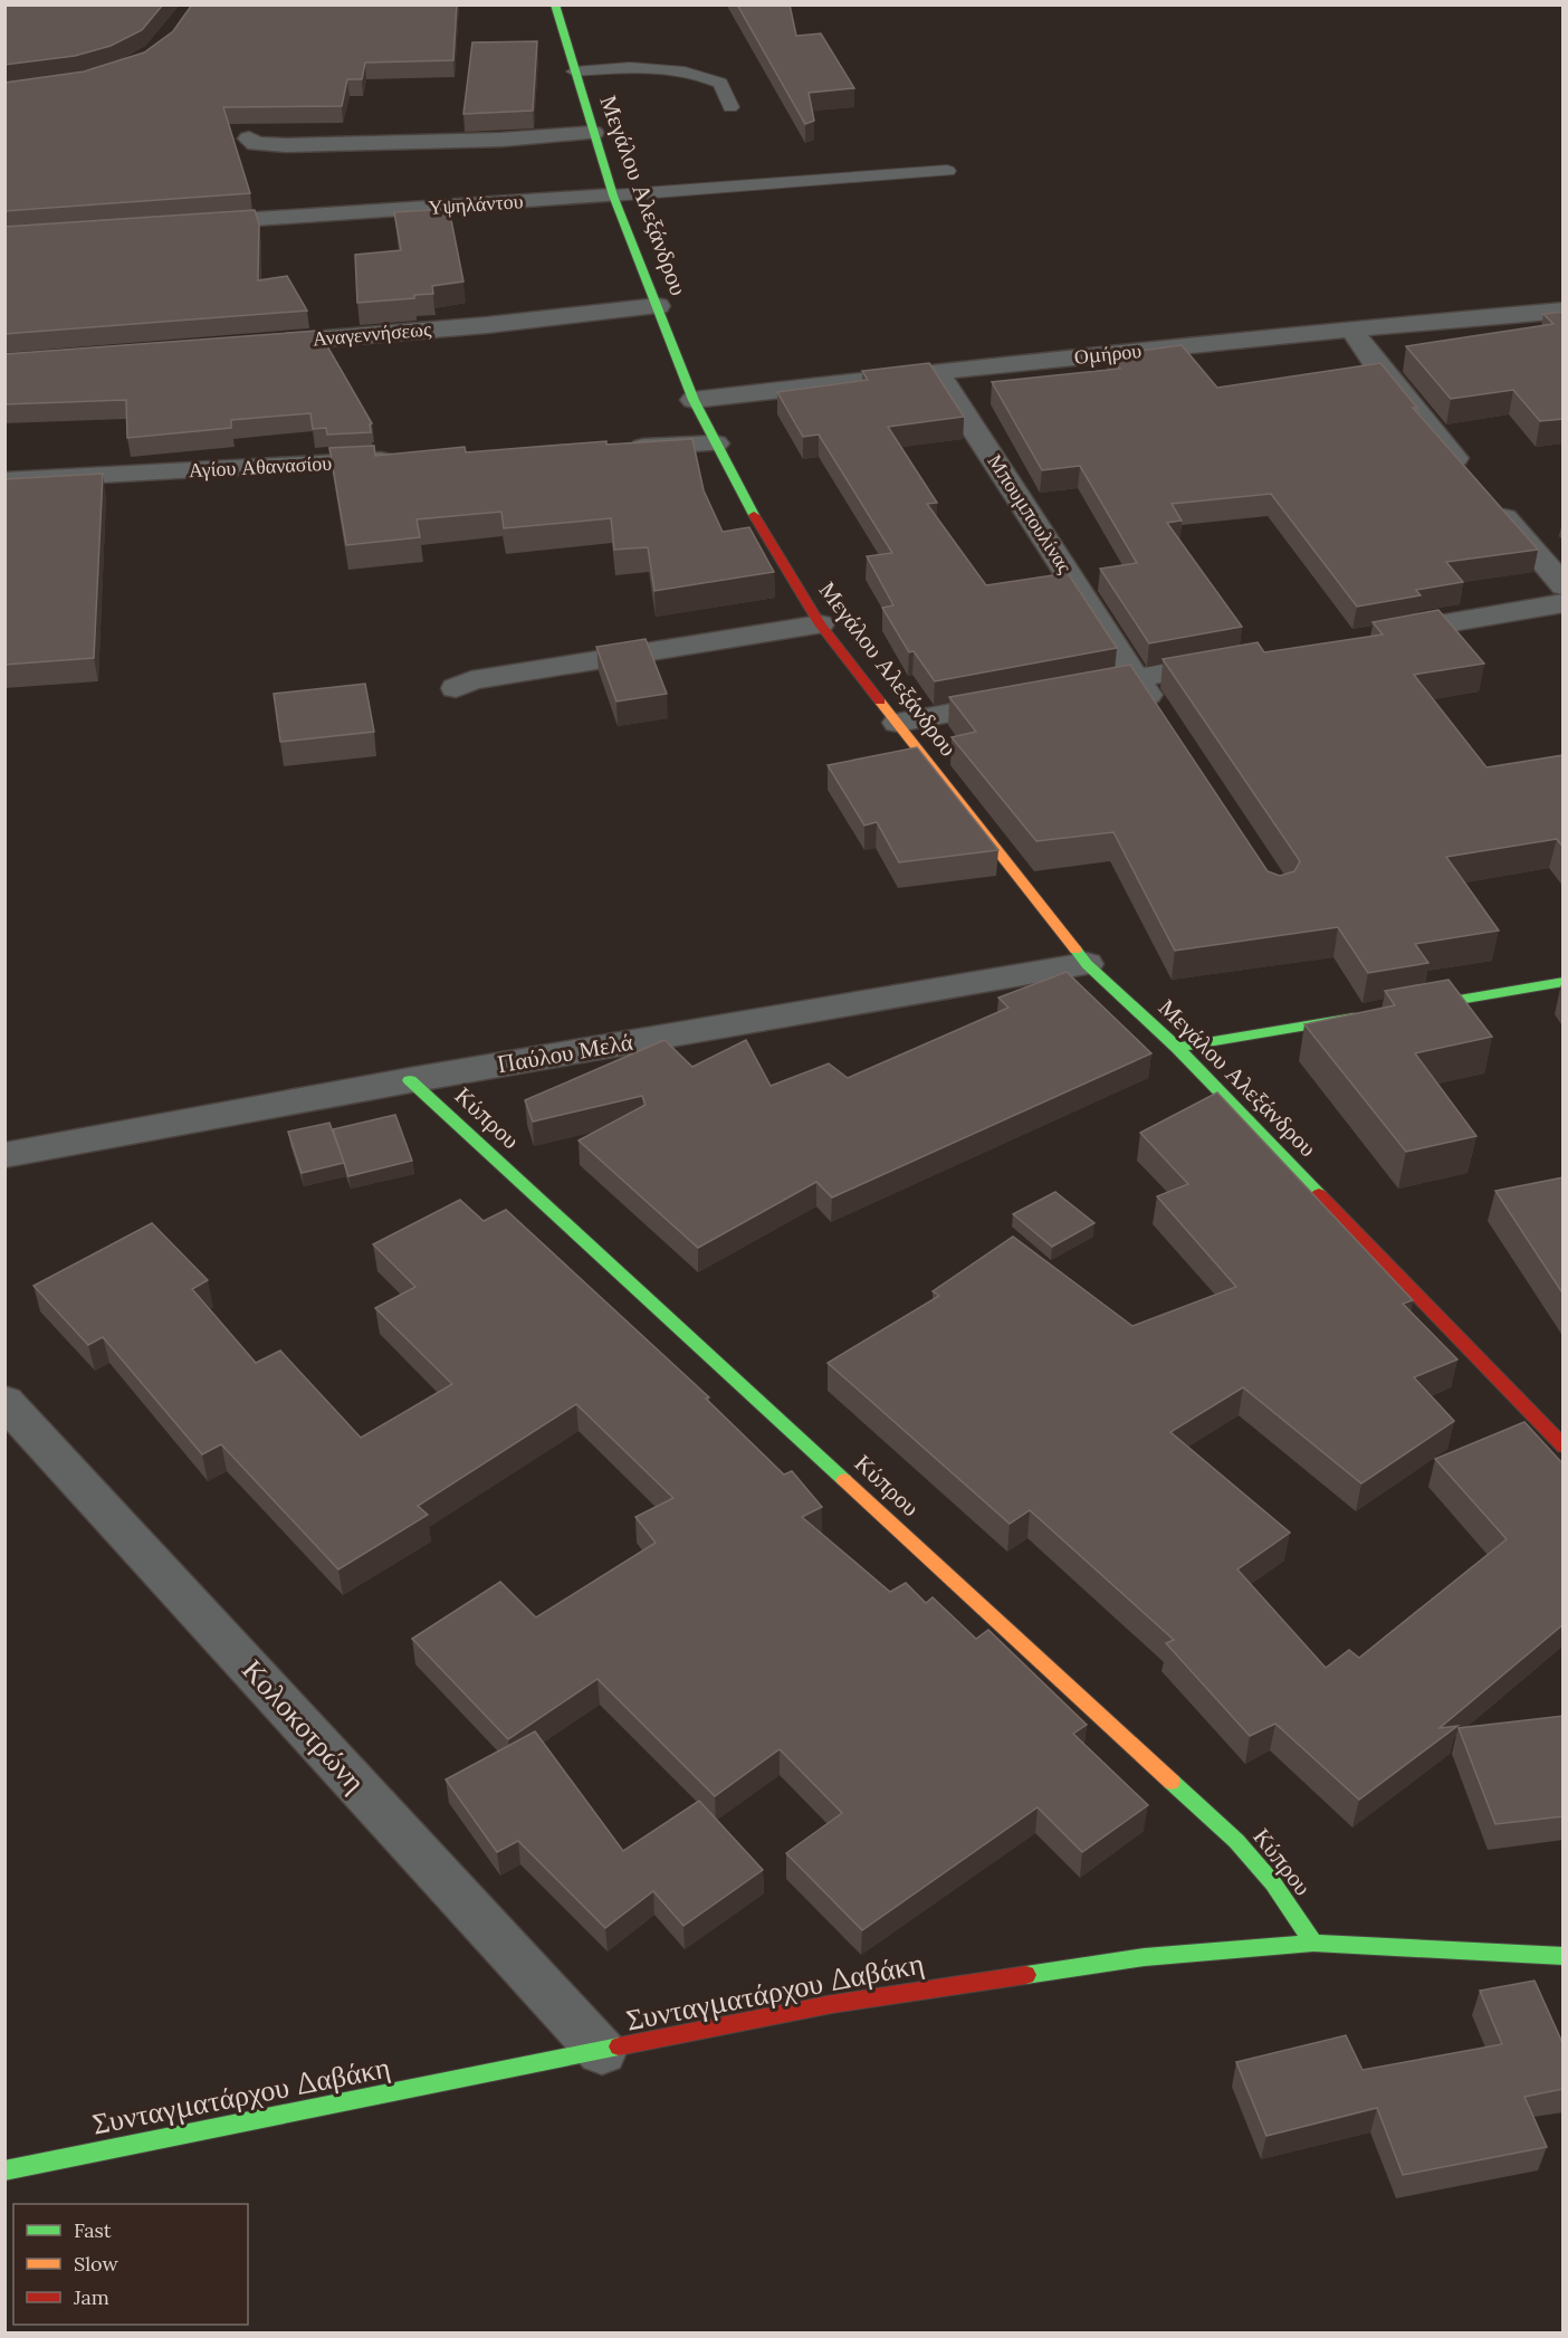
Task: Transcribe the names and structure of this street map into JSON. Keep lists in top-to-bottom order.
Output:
{
  "streets": {
    "street": [
      "Μεγάλου Αλεξάνδρου",
      "Υψηλάντου",
      "Αναγεννήσεως",
      "Ομήρου",
      "Αγίου Αθανασίου",
      "Μπουμπουλίνας",
      "Παύλου Μελά",
      "Κύπρου",
      "Κολοκοτρώνη",
      "Συνταγματάρχου Δαβάκη"
    ]
  },
  "crossings": [
    ["Μεγάλου Αλεξάνδρου", "Υψηλάντου"],
    ["Μεγάλου Αλεξάνδρου", "Αναγεννήσεως"],
    ["Μεγάλου Αλεξάνδρου", "Ομήρου"],
    ["Μεγάλου Αλεξάνδρου", "Παύλου Μελά"],
    ["Ομήρου", "Μπουμπουλίνας"],
    ["Παύλου Μελά", "Κύπρου"],
    ["Κύπρου", "Συνταγματάρχου Δαβάκη"],
    ["Κολοκοτρώνη", "Συνταγματάρχου Δαβάκη"]
  ],
  "legend": ["Fast", "Slow", "Jam"]
}
